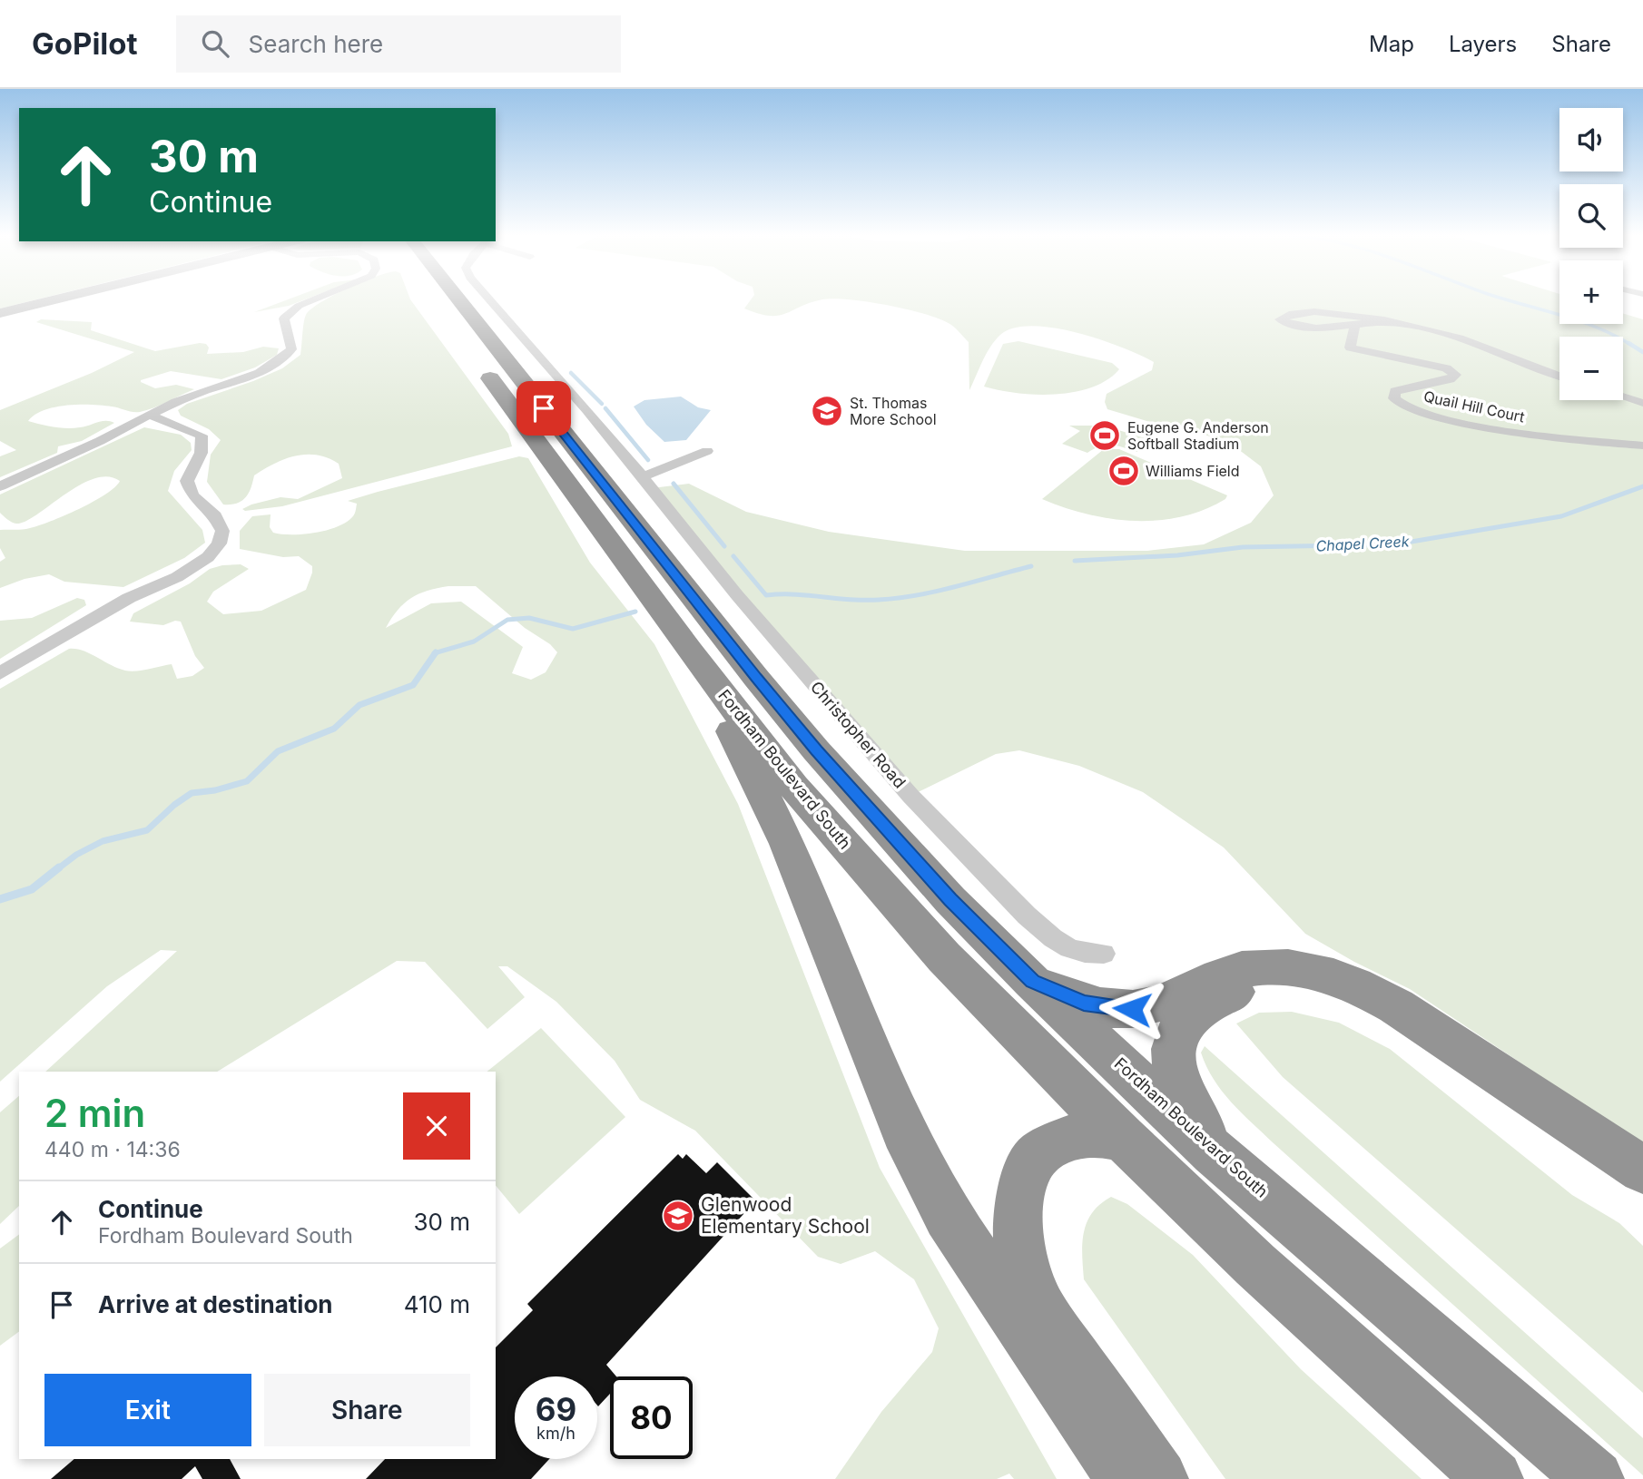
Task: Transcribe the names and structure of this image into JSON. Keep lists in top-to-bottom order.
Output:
{
  "streets": {
    "highway": ["Fordham Boulevard South"],
    "street": ["Quail Hill Court", "Christopher Road"]
  },
  "water": ["Chapel Creek"],
  "places": {
    "school or university": ["St. Thomas More School", "Glenwood Elementary School"],
    "sports": ["Eugene G. Anderson Softball Stadium", "Williams Field"]
  },
  "page": {
    "header": "GoPilot",
    "search": "Search here",
    "nav": ["Map", "Layers", "Share"],
    "map_buttons": ["+", "−"],
    "turn": ["30 m", "Continue"],
    "heading": ["2 min", "440 m · 14:36"],
    "list": [
      {
        "name": "Continue",
        "note": "Fordham Boulevard South",
        "value": "30 m"
      },
      {
        "name": "Arrive at destination",
        "value": "410 m"
      }
    ],
    "buttons": ["Exit", "Share"],
    "speed": "69 km/h",
    "limit": "80"
  }
}
